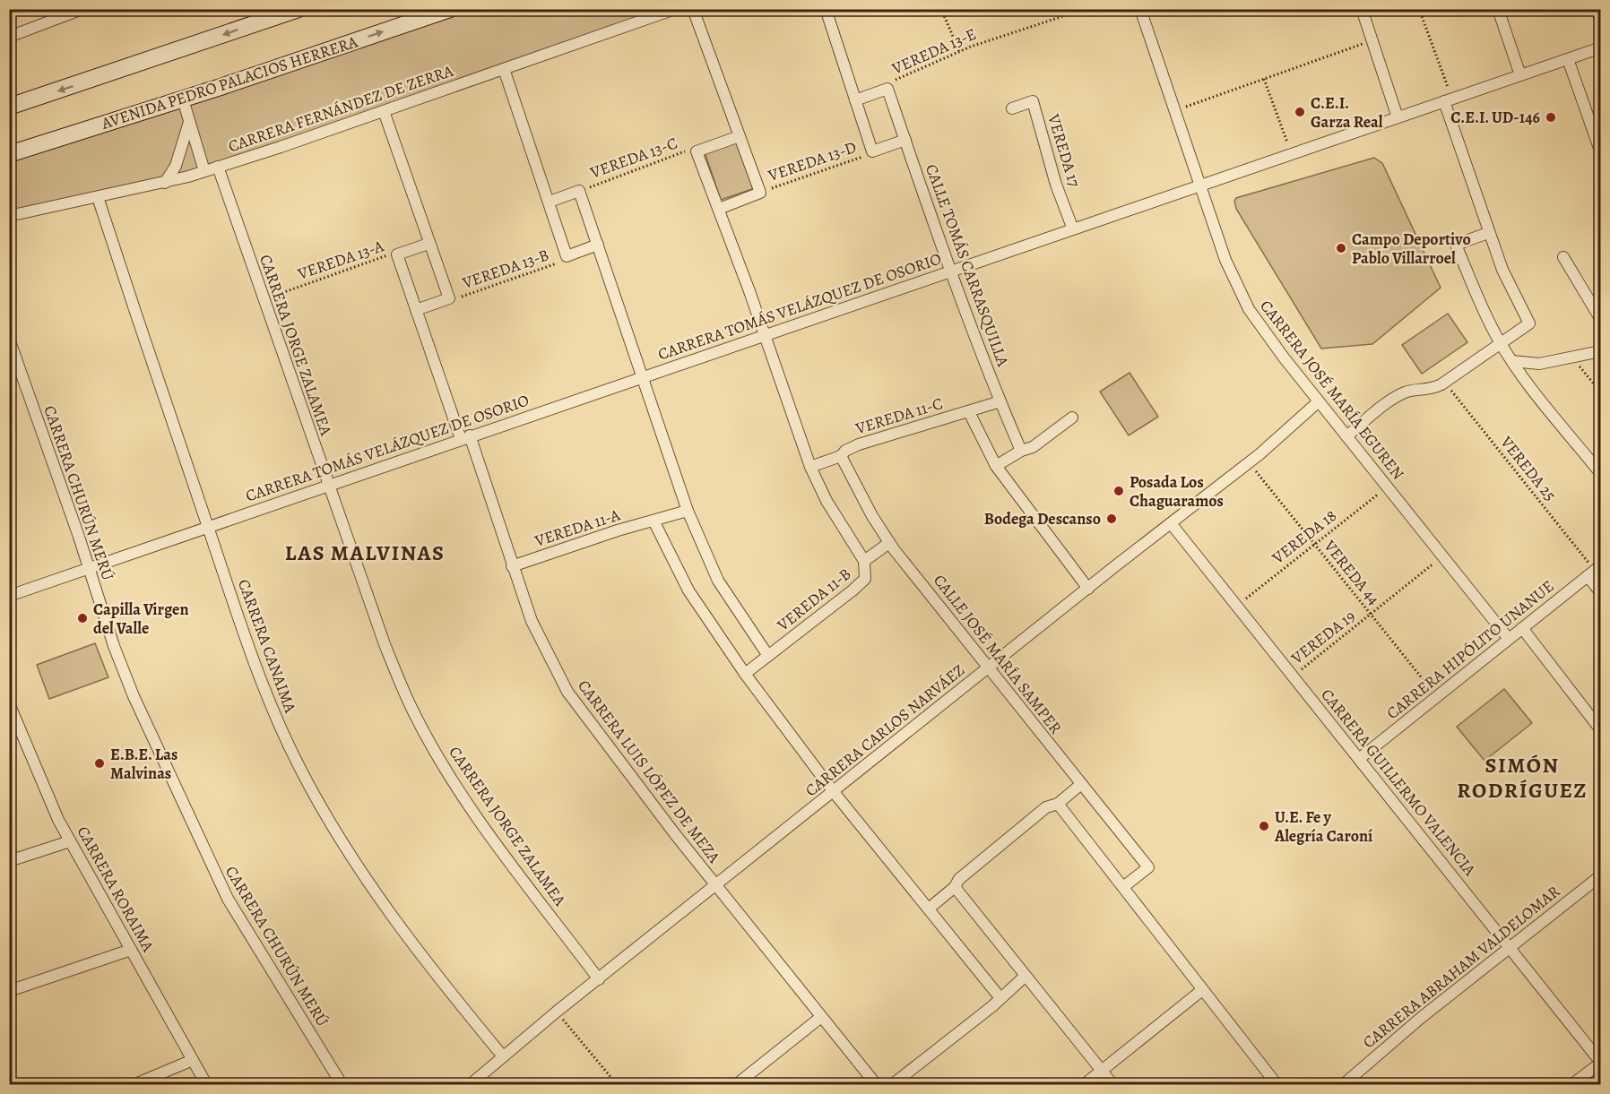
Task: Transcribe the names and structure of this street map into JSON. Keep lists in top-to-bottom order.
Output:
{
  "streets": {
    "main road": ["AVENIDA PEDRO PALACIOS HERRERA"],
    "street": [
      "CARRERA FERNÁNDEZ DE ZERRA",
      "VEREDA 17",
      "CALLE TOMÁS CARRASQUILLA",
      "CARRERA TOMÁS VELÁZQUEZ DE OSORIO",
      "CARRERA JORGE ZALAMEA",
      "CARRERA JOSÉ MARÍA EGUREN",
      "VEREDA 11-C",
      "CARRERA CHURÚN MERÚ",
      "VEREDA 11-A",
      "VEREDA 11-B",
      "CARRERA CANAIMA",
      "CARRERA HIPÓLITO UNANUE",
      "CALLE JOSÉ MARÍA SAMPER",
      "CARRERA CARLOS NARVÁEZ",
      "CARRERA LUIS LÓPEZ DE MEZA",
      "CARRERA GUILLERMO VALENCIA",
      "CARRERA RORAIMA",
      "CARRERA ABRAHAM VALDELOMAR"
    ],
    "path": [
      "VEREDA 13-E",
      "VEREDA 13-C",
      "VEREDA 13-D",
      "VEREDA 13-A",
      "VEREDA 13-B",
      "VEREDA 25",
      "VEREDA 18",
      "VEREDA 44",
      "VEREDA 19"
    ]
  },
  "crossings": [
    ["VEREDA 13-E", "CALLE TOMÁS CARRASQUILLA"],
    ["CARRERA FERNÁNDEZ DE ZERRA", "CARRERA JORGE ZALAMEA"],
    ["CARRERA FERNÁNDEZ DE ZERRA", "CARRERA CANAIMA"],
    ["VEREDA 17", "CARRERA TOMÁS VELÁZQUEZ DE OSORIO"],
    ["VEREDA 13-A", "CARRERA JORGE ZALAMEA"],
    ["VEREDA 13-A", "CARRERA LUIS LÓPEZ DE MEZA"],
    ["CALLE TOMÁS CARRASQUILLA", "CARRERA TOMÁS VELÁZQUEZ DE OSORIO"],
    ["CARRERA TOMÁS VELÁZQUEZ DE OSORIO", "CARRERA JORGE ZALAMEA"],
    ["CARRERA TOMÁS VELÁZQUEZ DE OSORIO", "CARRERA JOSÉ MARÍA EGUREN"],
    ["CARRERA TOMÁS VELÁZQUEZ DE OSORIO", "CARRERA CHURÚN MERÚ"],
    ["CARRERA TOMÁS VELÁZQUEZ DE OSORIO", "CARRERA CANAIMA"],
    ["CARRERA TOMÁS VELÁZQUEZ DE OSORIO", "CARRERA LUIS LÓPEZ DE MEZA"],
    ["CARRERA JORGE ZALAMEA", "CARRERA CARLOS NARVÁEZ"],
    ["CARRERA JOSÉ MARÍA EGUREN", "VEREDA 18"],
    ["CARRERA JOSÉ MARÍA EGUREN", "VEREDA 19"],
    ["CARRERA JOSÉ MARÍA EGUREN", "CARRERA HIPÓLITO UNANUE"],
    ["CARRERA JOSÉ MARÍA EGUREN", "CARRERA CARLOS NARVÁEZ"],
    ["VEREDA 11-C", "CALLE JOSÉ MARÍA SAMPER"],
    ["VEREDA 25", "CARRERA HIPÓLITO UNANUE"],
    ["VEREDA 11-A", "CARRERA LUIS LÓPEZ DE MEZA"],
    ["VEREDA 18", "VEREDA 44"],
    ["VEREDA 18", "CARRERA GUILLERMO VALENCIA"],
    ["VEREDA 44", "VEREDA 19"],
    ["VEREDA 44", "CARRERA HIPÓLITO UNANUE"],
    ["VEREDA 44", "CARRERA CARLOS NARVÁEZ"],
    ["VEREDA 19", "CARRERA GUILLERMO VALENCIA"],
    ["CARRERA CANAIMA", "CARRERA CARLOS NARVÁEZ"],
    ["CARRERA HIPÓLITO UNANUE", "CARRERA GUILLERMO VALENCIA"],
    ["CALLE JOSÉ MARÍA SAMPER", "CARRERA CARLOS NARVÁEZ"],
    ["CARRERA CARLOS NARVÁEZ", "CARRERA LUIS LÓPEZ DE MEZA"],
    ["CARRERA CARLOS NARVÁEZ", "CARRERA GUILLERMO VALENCIA"],
    ["CARRERA GUILLERMO VALENCIA", "CARRERA ABRAHAM VALDELOMAR"]
  ],
  "districts": ["LAS MALVINAS", "SIMÓN RODRÍGUEZ"],
  "places": [
    "C.E.I. Garza Real",
    "C.E.I. UD-146",
    "Campo Deportivo Pablo Villarroel",
    "Posada Los Chaguaramos",
    "Bodega Descanso",
    "Capilla Virgen del Valle",
    "E.B.E. Las Malvinas",
    "U.E. Fe y Alegría Caroní"
  ]
}
